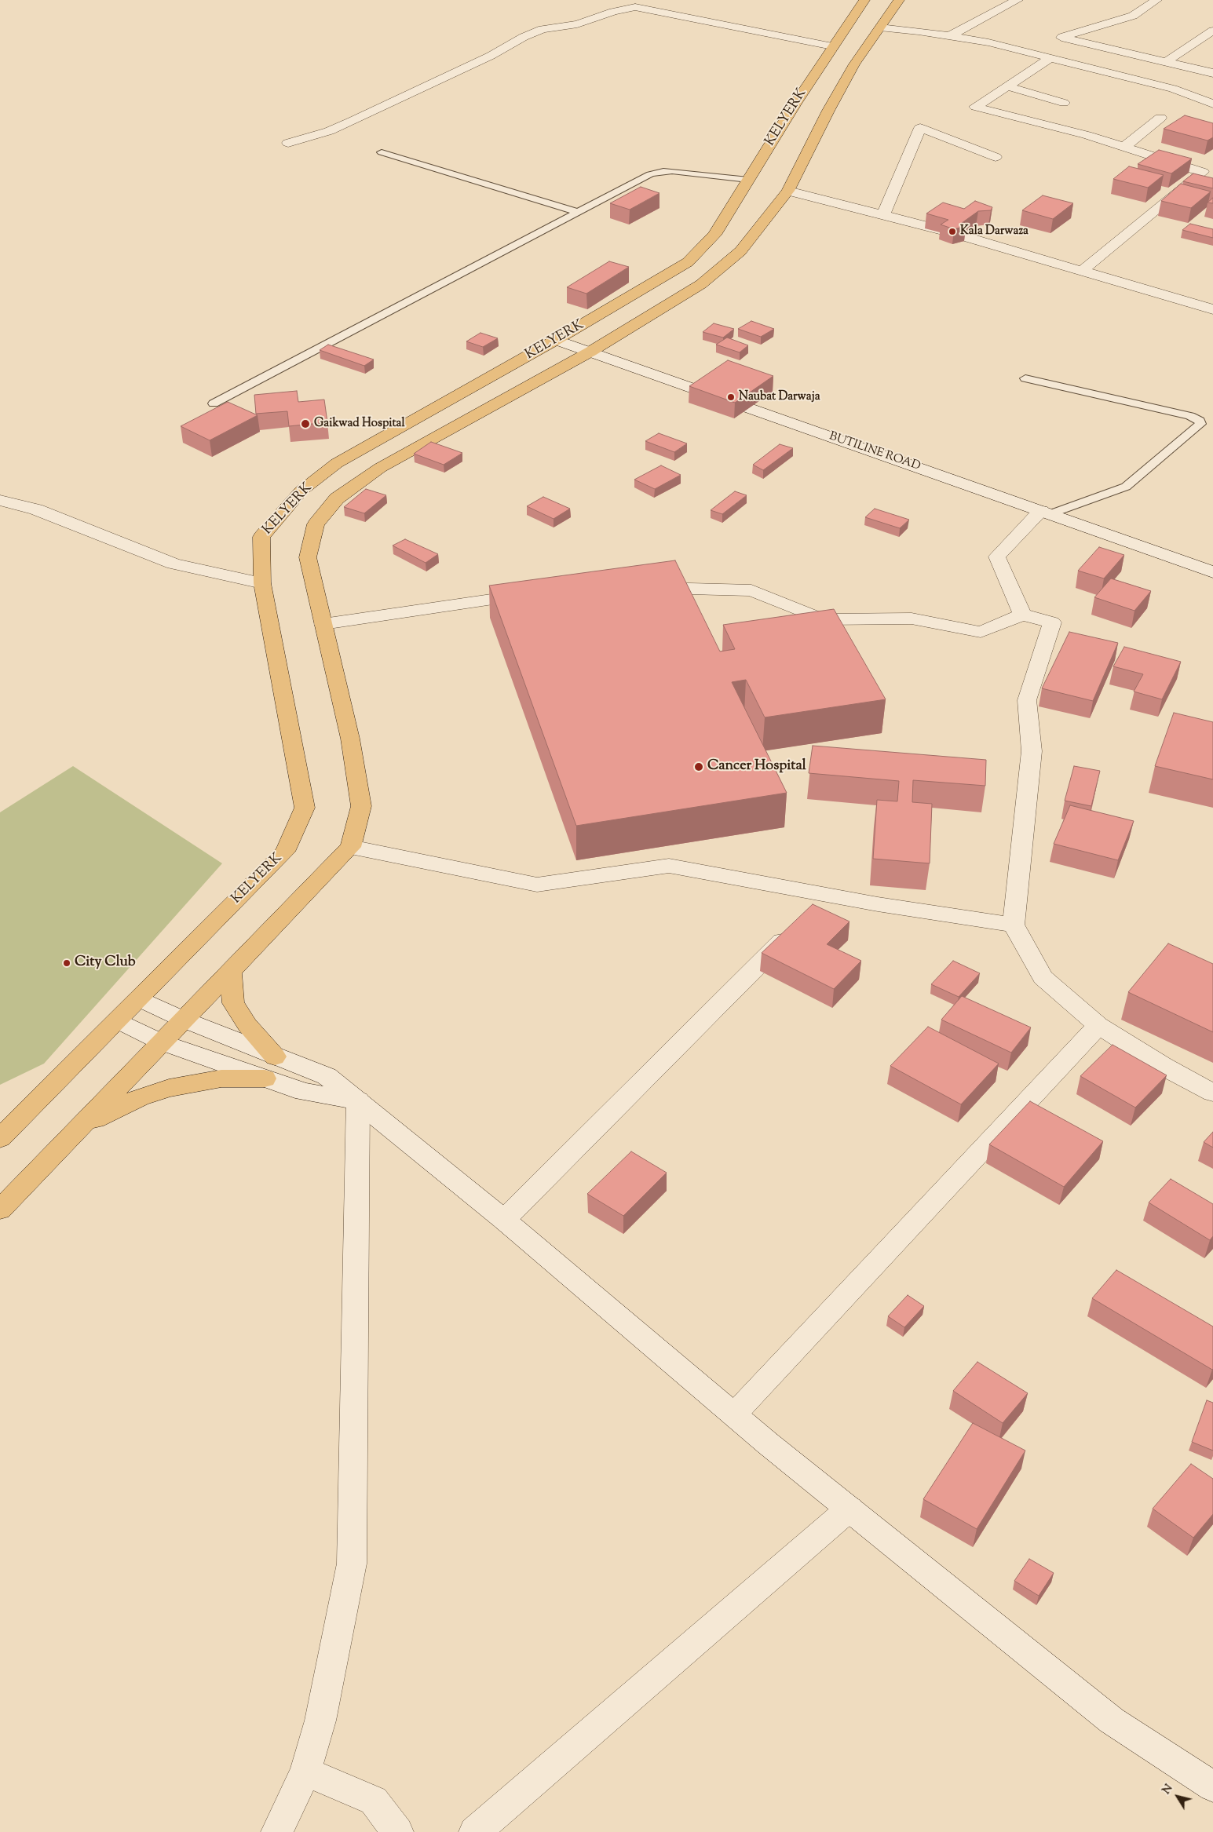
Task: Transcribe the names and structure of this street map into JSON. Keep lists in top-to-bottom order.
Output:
{
  "streets": {
    "main road": ["KELYERK"],
    "street": ["BUTILINE ROAD"]
  },
  "crossings": [
    ["KELYERK", "BUTILINE ROAD"]
  ],
  "places": [
    "Kala Darwaza",
    "Naubat Darwaja",
    "Gaikwad Hospital",
    "Cancer Hospital",
    "City Club"
  ],
  "north": "top left"
}
